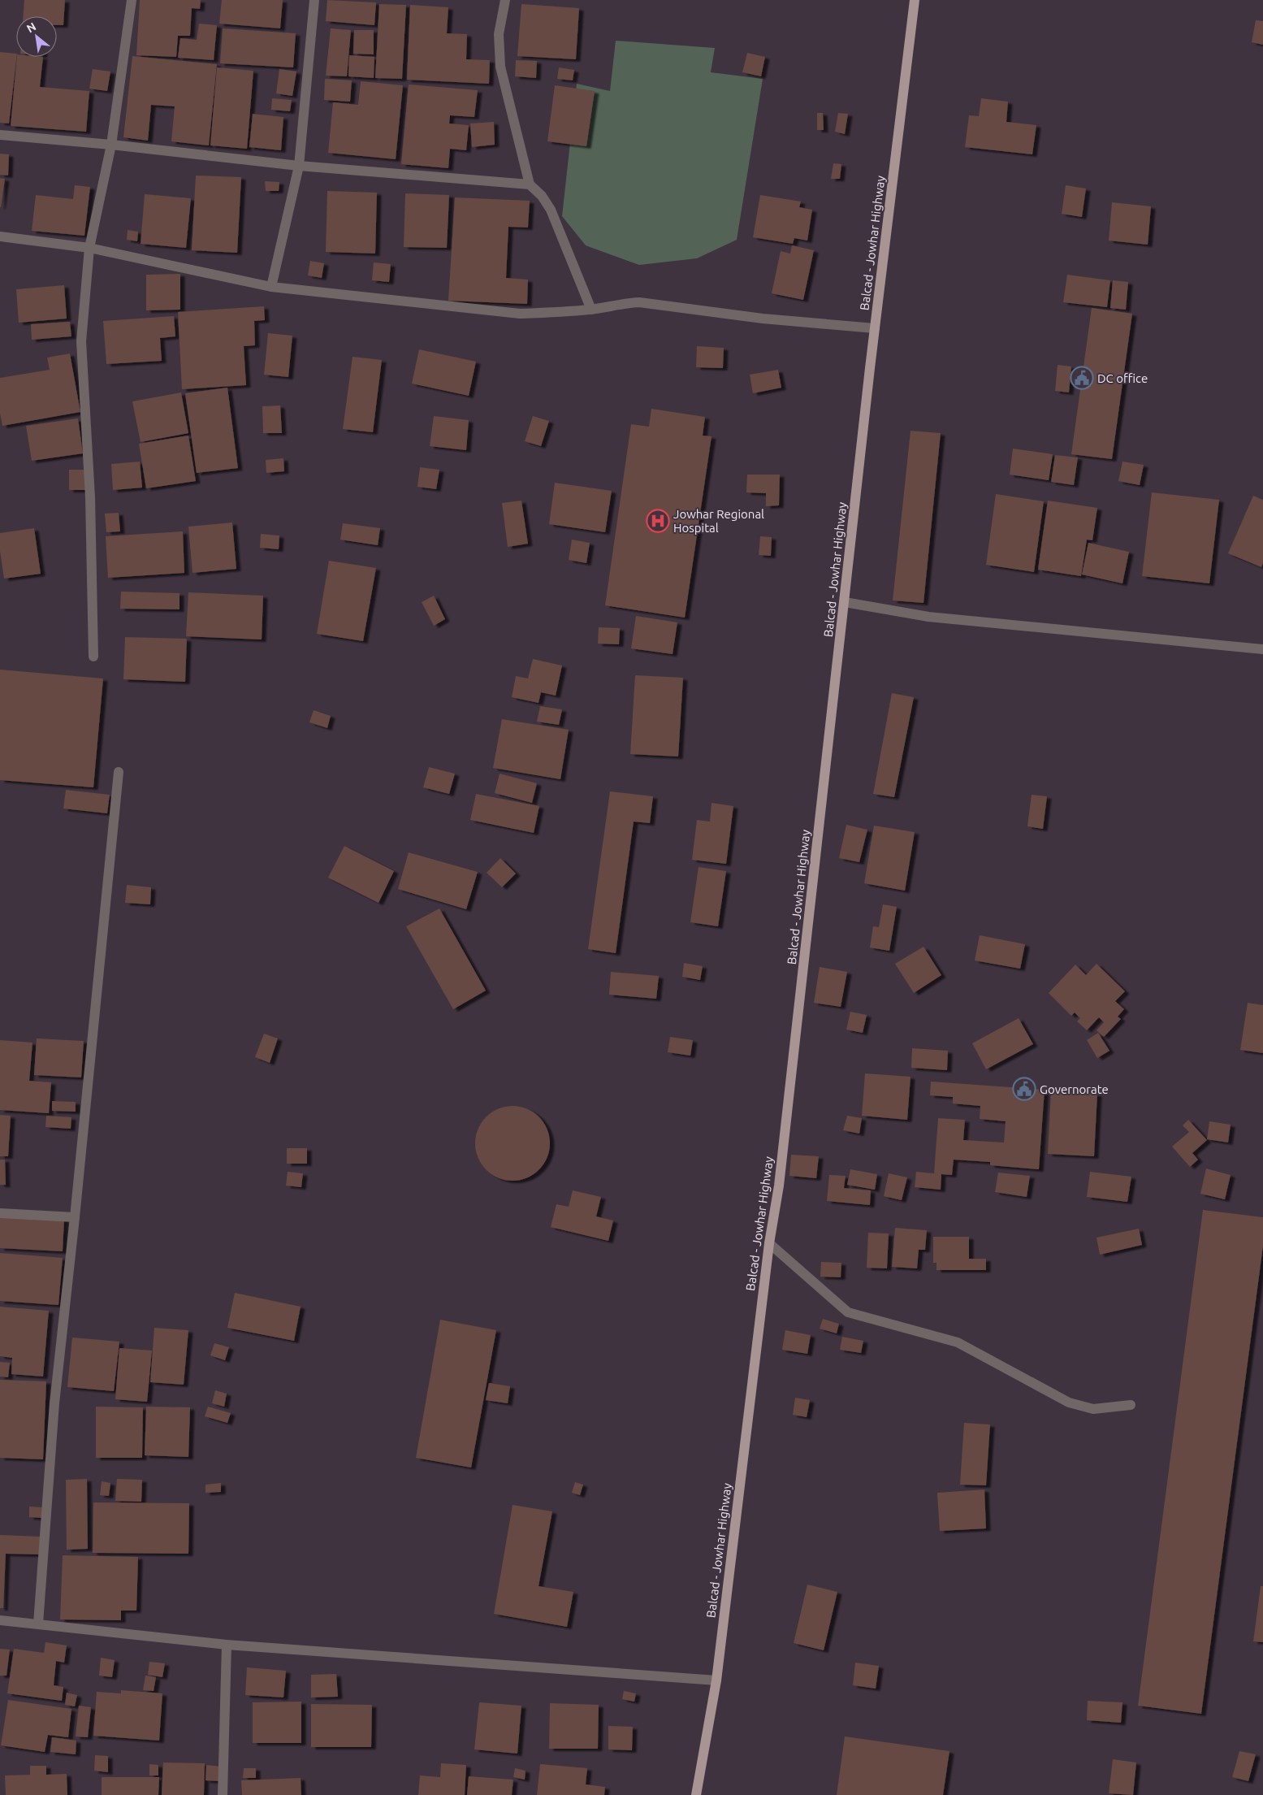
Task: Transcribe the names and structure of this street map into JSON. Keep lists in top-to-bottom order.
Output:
{
  "streets": {
    "main road": ["Balcad - Jowhar Highway"]
  },
  "places": {
    "public building": ["DC office", "Governorate"],
    "hospital": ["Jowhar Regional Hospital"]
  },
  "north": "top left"
}
